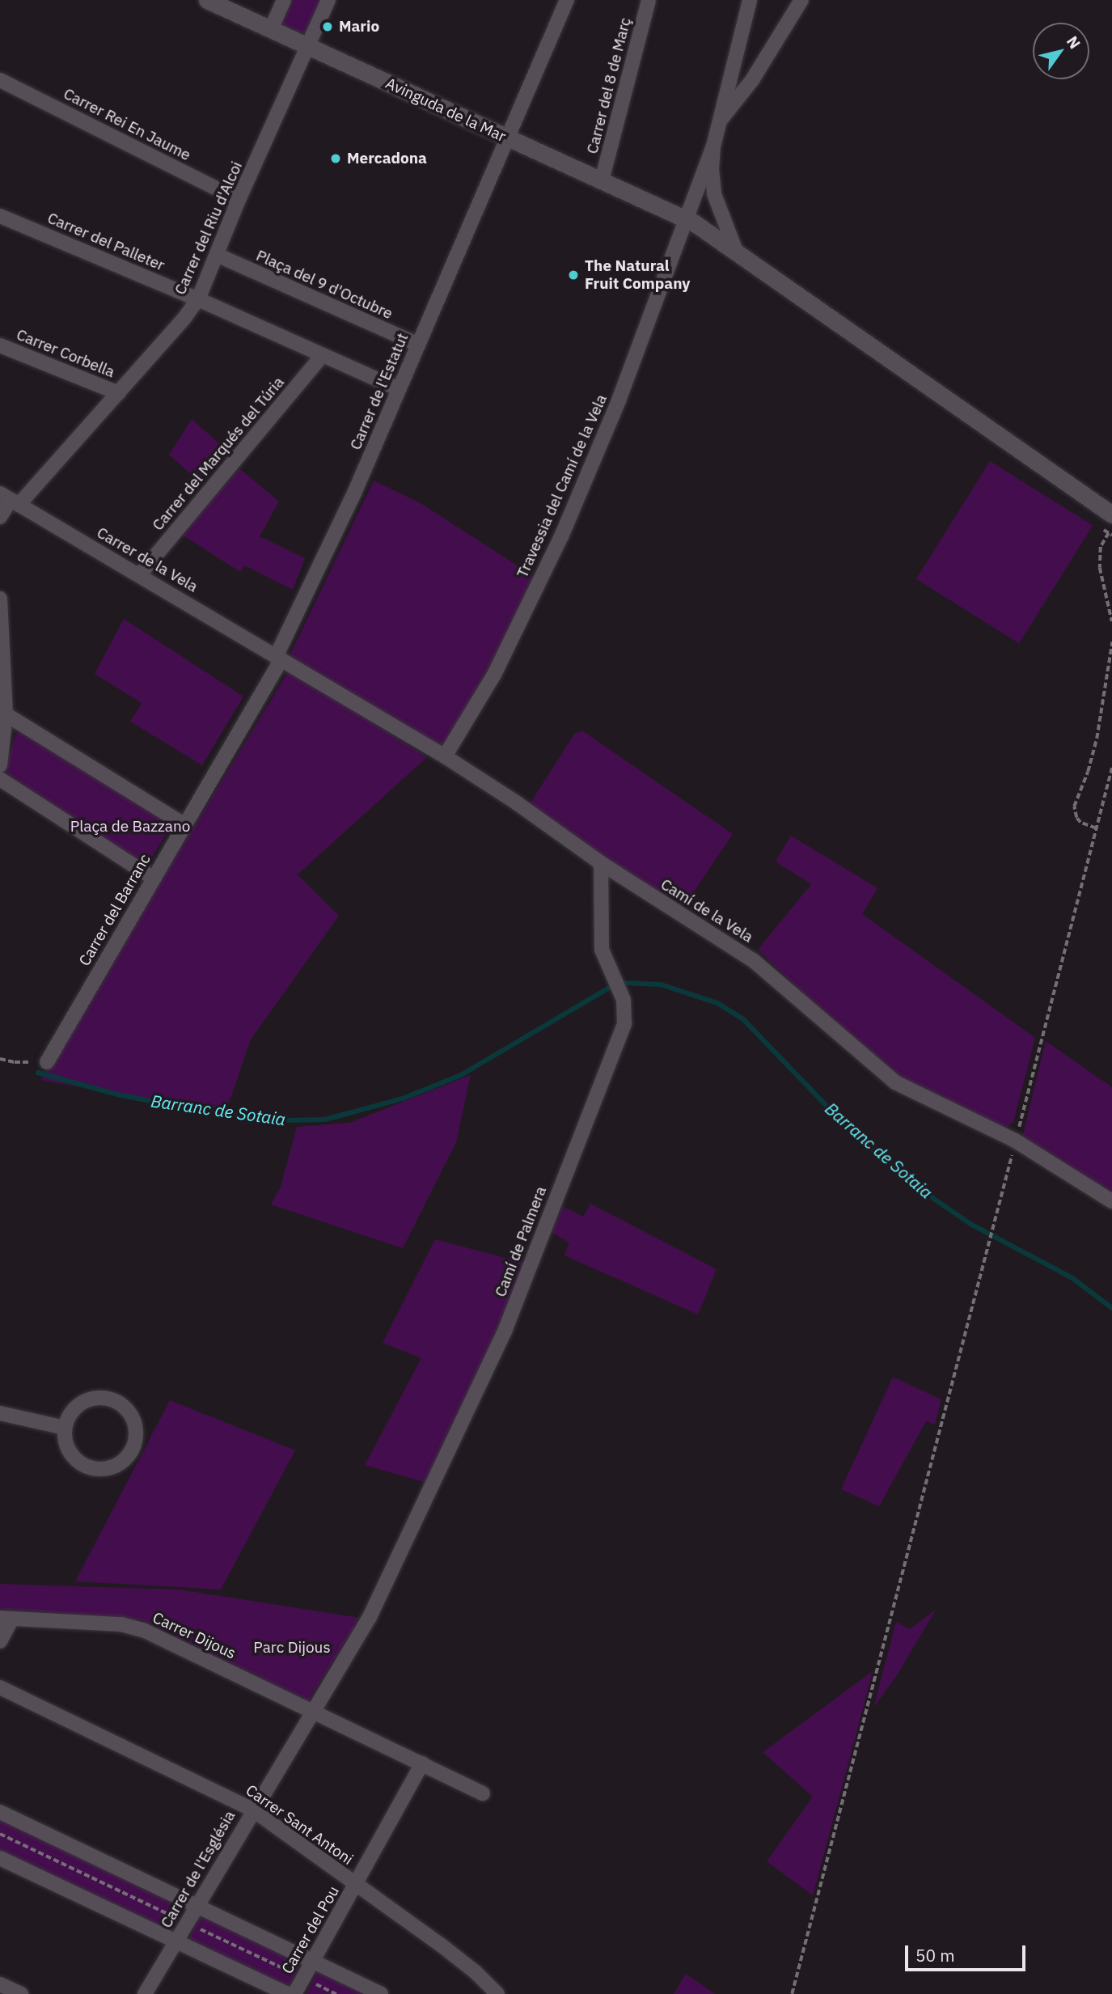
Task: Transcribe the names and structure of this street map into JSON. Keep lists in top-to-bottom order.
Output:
{
  "streets": {
    "main road": ["Avinguda de la Mar"],
    "street": [
      "Carrer del 8 de Març",
      "Carrer Rei En Jaume",
      "Carrer del Riu d'Alcoi",
      "Carrer del Palleter",
      "Plaça del 9 d'Octubre",
      "Carrer Corbella",
      "Carrer de l'Estatut",
      "Carrer del Marqués del Túria",
      "Travessia del Camí de la Vela",
      "Carrer de la Vela",
      "Carrer del Barranc",
      "Camí de la Vela",
      "Camí de Palmera",
      "Carrer Dijous",
      "Carrer Sant Antoni",
      "Carrer de l'Església",
      "Carrer del Pou"
    ]
  },
  "crossings": [
    ["Carrer del 8 de Març", "Avinguda de la Mar"],
    ["Avinguda de la Mar", "Carrer del Riu d'Alcoi"],
    ["Avinguda de la Mar", "Carrer de l'Estatut"],
    ["Avinguda de la Mar", "Travessia del Camí de la Vela"],
    ["Carrer Rei En Jaume", "Carrer del Riu d'Alcoi"],
    ["Carrer del Riu d'Alcoi", "Carrer del Palleter"],
    ["Carrer del Riu d'Alcoi", "Plaça del 9 d'Octubre"],
    ["Carrer del Riu d'Alcoi", "Carrer Corbella"],
    ["Carrer del Riu d'Alcoi", "Carrer de la Vela"],
    ["Plaça del 9 d'Octubre", "Carrer de l'Estatut"],
    ["Carrer de l'Estatut", "Carrer de la Vela"],
    ["Carrer de l'Estatut", "Carrer del Barranc"],
    ["Carrer de l'Estatut", "Camí de la Vela"],
    ["Carrer del Marqués del Túria", "Carrer de la Vela"],
    ["Travessia del Camí de la Vela", "Camí de la Vela"],
    ["Carrer de la Vela", "Carrer del Barranc"],
    ["Carrer de la Vela", "Camí de la Vela"],
    ["Carrer del Barranc", "Camí de la Vela"],
    ["Camí de la Vela", "Camí de Palmera"],
    ["Camí de Palmera", "Carrer de l'Església"],
    ["Carrer Dijous", "Carrer de l'Església"],
    ["Carrer Dijous", "Carrer del Pou"],
    ["Carrer Sant Antoni", "Carrer de l'Església"],
    ["Carrer Sant Antoni", "Carrer del Pou"]
  ],
  "water": ["Barranc de Sotaia"],
  "parks": ["Plaça de Bazzano", "Parc Dijous"],
  "places": ["Mario", "Mercadona", "The Natural Fruit Company"],
  "scale_bar": "50 m",
  "north": "top right"
}
